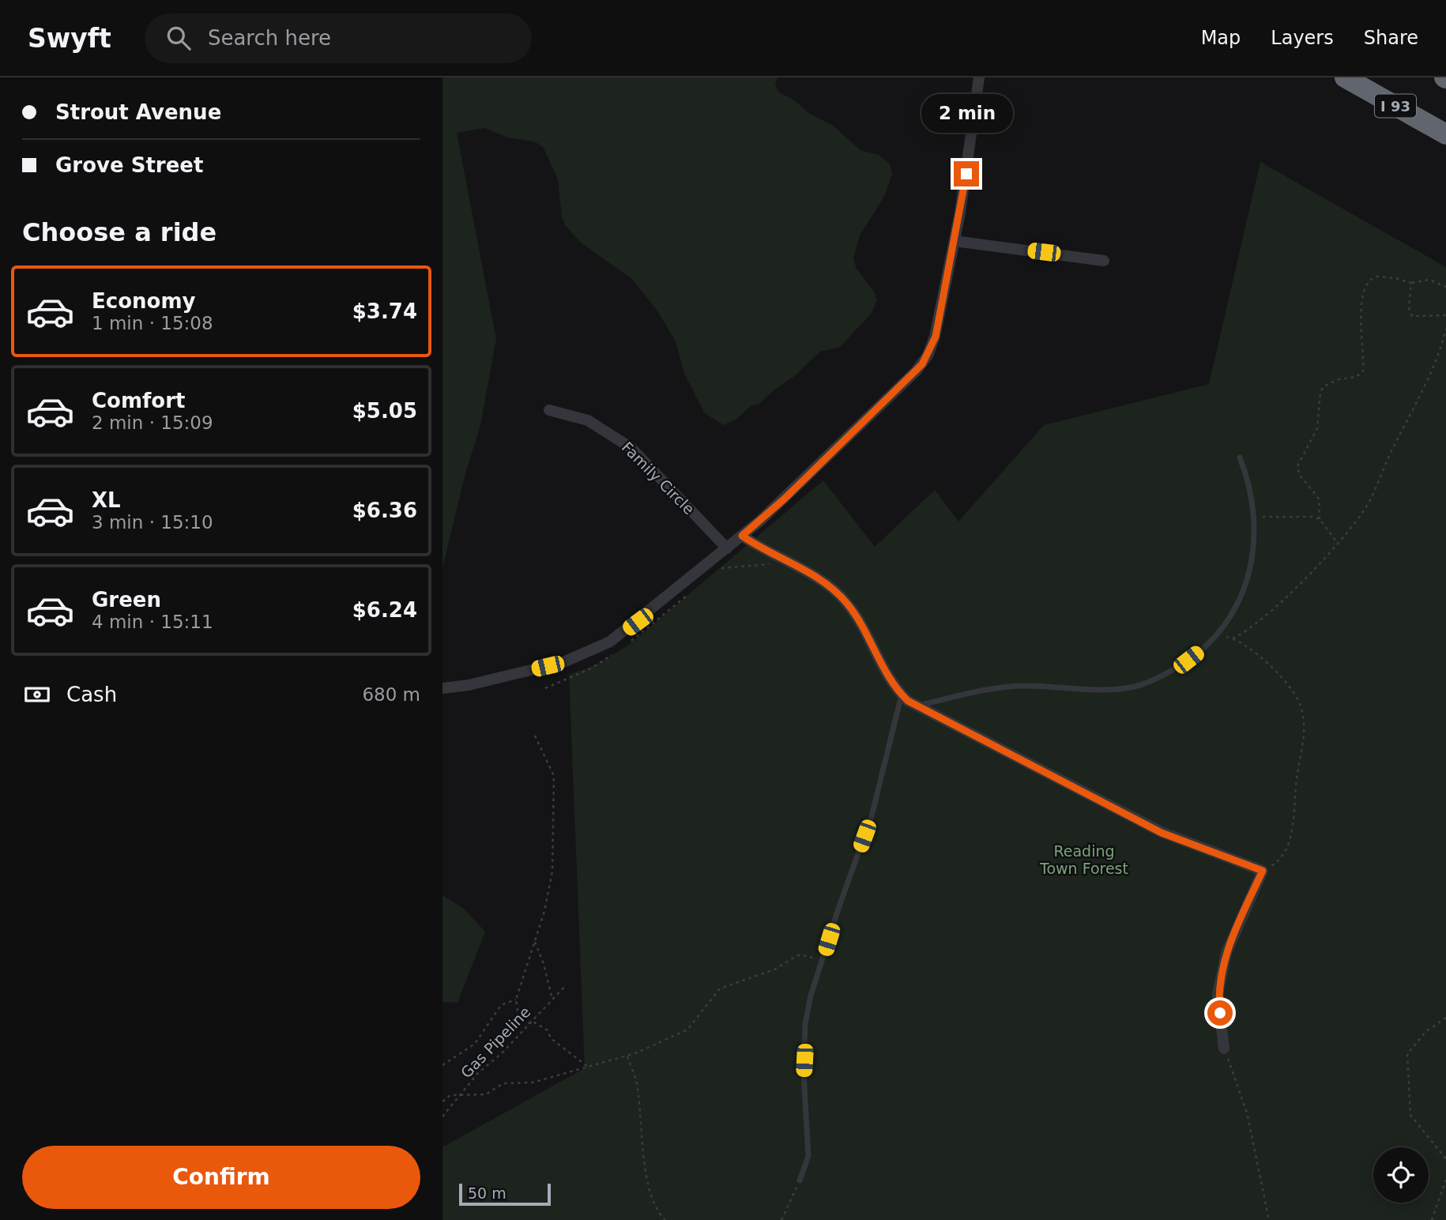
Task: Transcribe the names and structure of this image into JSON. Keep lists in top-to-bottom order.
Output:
{
  "streets": {
    "highway": ["I 93"],
    "street": ["Family Circle"],
    "path": ["Gas Pipeline"]
  },
  "parks": ["Reading Town Forest"],
  "scale_bar": "50 m",
  "page": {
    "header": "Swyft",
    "search": "Search here",
    "nav": ["Map", "Layers", "Share"],
    "banner": ["Strout Avenue", "Grove Street"],
    "bubble": "2 min",
    "heading": "Choose a ride",
    "list": [
      {
        "name": "Economy",
        "note": "1 min · 15:08",
        "value": "$3.74"
      },
      {
        "name": "Comfort",
        "note": "2 min · 15:09",
        "value": "$5.05"
      },
      {
        "name": "XL",
        "note": "3 min · 15:10",
        "value": "$6.36"
      },
      {
        "name": "Green",
        "note": "4 min · 15:11",
        "value": "$6.24"
      }
    ],
    "pay": ["Cash", "680 m"],
    "buttons": "Confirm",
    "scale": "50 m"
  }
}
